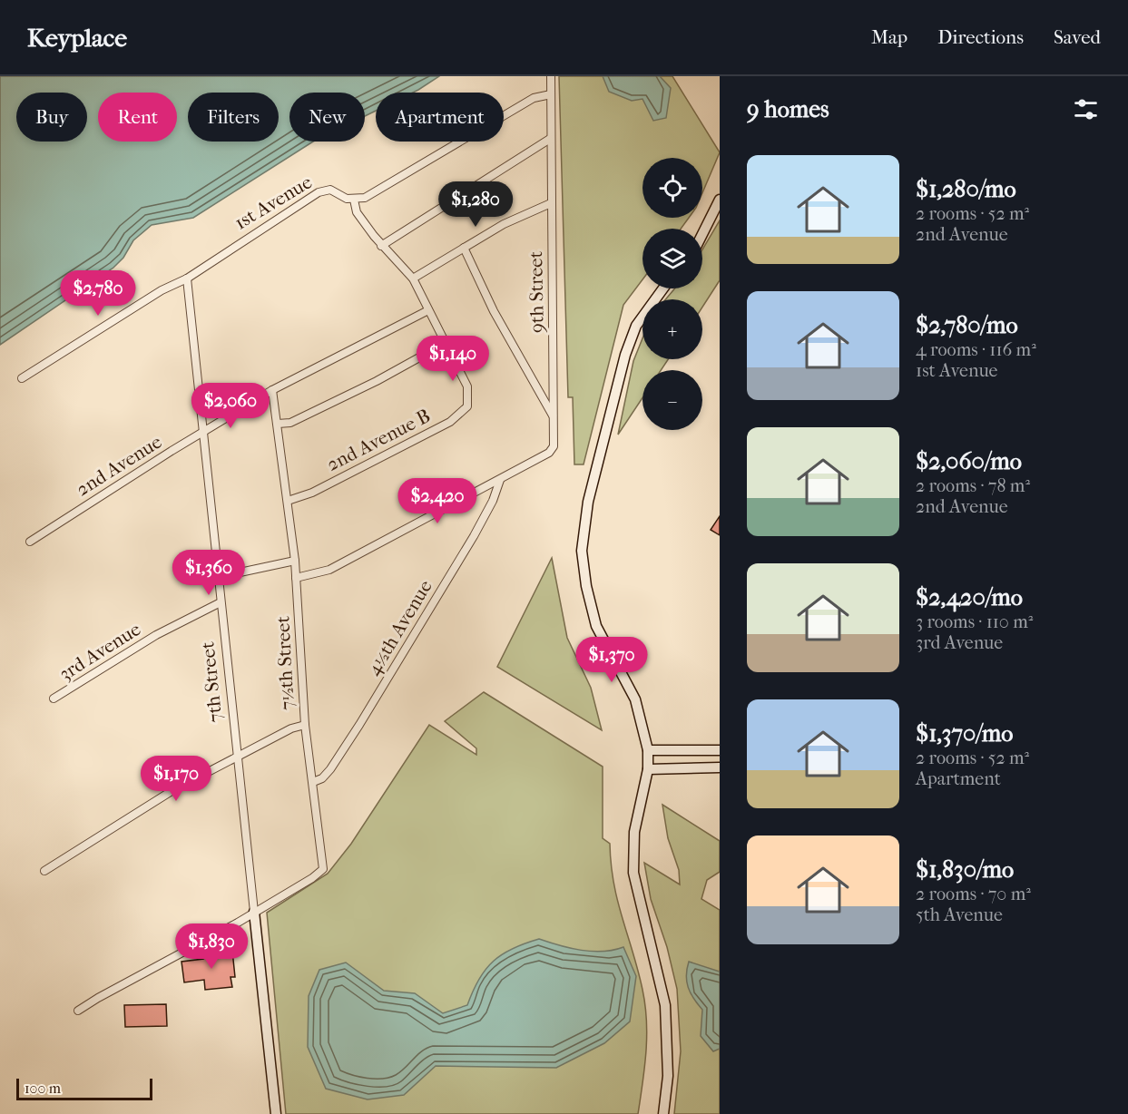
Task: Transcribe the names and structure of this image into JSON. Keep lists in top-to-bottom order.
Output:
{
  "streets": {
    "street": [
      "1st Avenue",
      "9th Street",
      "2nd Avenue B",
      "2nd Avenue",
      "4½th Avenue",
      "3rd Avenue",
      "7½th Street",
      "7th Street"
    ]
  },
  "crossings": [
    ["1st Avenue", "2nd Avenue B"],
    ["1st Avenue", "7th Street"],
    ["9th Street", "4½th Avenue"],
    ["2nd Avenue B", "2nd Avenue"],
    ["2nd Avenue B", "7½th Street"],
    ["2nd Avenue", "7½th Street"],
    ["2nd Avenue", "7th Street"],
    ["4½th Avenue", "7½th Street"],
    ["3rd Avenue", "7th Street"],
    ["7½th Street", "7th Street"]
  ],
  "scale_bar": "100 m",
  "page": {
    "header": "Keyplace",
    "nav": ["Map", "Directions", "Saved"],
    "heading": "9 homes",
    "chip": [
      "Buy",
      "Rent",
      "Filters",
      "New",
      "Apartment"
    ],
    "list": [
      {
        "name": "$1,280/mo",
        "note": "2 rooms · 52 m² · 2nd Avenue"
      },
      {
        "name": "$2,780/mo",
        "note": "4 rooms · 116 m² · 1st Avenue"
      },
      {
        "name": "$2,060/mo",
        "note": "2 rooms · 78 m² · 2nd Avenue"
      },
      {
        "name": "$2,420/mo",
        "note": "3 rooms · 110 m² · 3rd Avenue"
      },
      {
        "name": "$1,370/mo",
        "note": "2 rooms · 52 m² · Apartment"
      },
      {
        "name": "$1,830/mo",
        "note": "2 rooms · 70 m² · 5th Avenue"
      }
    ],
    "map_buttons": ["+", "−"],
    "price": [
      "$1,280",
      "$2,780",
      "$1,140",
      "$2,060",
      "$2,420",
      "$1,360",
      "$1,370",
      "$1,170",
      "$1,830"
    ],
    "scale": "100 m"
  }
}
